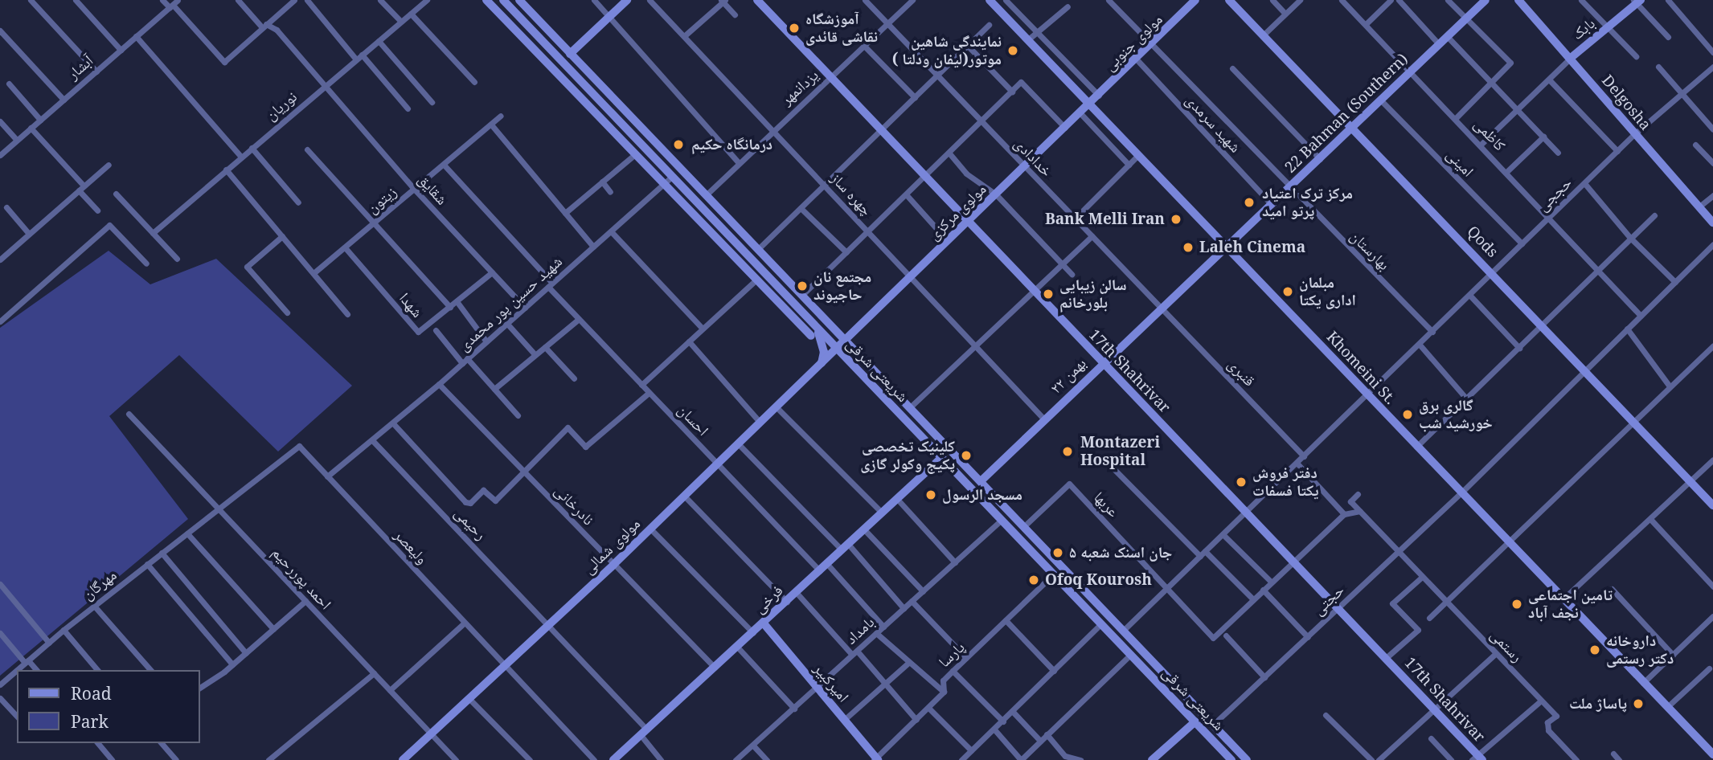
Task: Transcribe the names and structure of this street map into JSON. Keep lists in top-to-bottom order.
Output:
{
  "streets": {
    "street": [
      "بابک",
      "مولوی جنوبی",
      "آبشار",
      "یزدانمهر",
      "Delgosha",
      "نوریان",
      "22 Bahman (Southern)",
      "شهید سرمدی",
      "کاظمی",
      "خدادادی",
      "امینی",
      "شقایق",
      "چهره ساز",
      "حججی",
      "زیتون",
      "مولوی مرکزی",
      "Qods",
      "بهارستان",
      "شهید حسین پور محمدی",
      "شهدا",
      "Khomeini St.",
      "شریعتی شرقی",
      "17th Shahrivar",
      "قنبری",
      "۲۲ بهمن",
      "احسان",
      "عربها",
      "نادرخانی",
      "رحیمی",
      "مولوی شمالی",
      "ولیعصر",
      "احمد پوررحیم",
      "مهرگان",
      "فرخی",
      "حجتی",
      "بامداد",
      "رستمی",
      "پارسا",
      "امیرکبیر"
    ]
  },
  "crossings": [
    ["بابک", "Delgosha"],
    ["مولوی جنوبی", "شهید سرمدی"],
    ["مولوی جنوبی", "مولوی مرکزی"],
    ["مولوی جنوبی", "بهارستان"],
    ["مولوی جنوبی", "Khomeini St."],
    ["یزدانمهر", "خدادادی"],
    ["یزدانمهر", "چهره ساز"],
    ["یزدانمهر", "شریعتی شرقی"],
    ["یزدانمهر", "17th Shahrivar"],
    ["Delgosha", "حججی"],
    ["نوریان", "شقایق"],
    ["22 Bahman (Southern)", "شهید سرمدی"],
    ["22 Bahman (Southern)", "کاظمی"],
    ["22 Bahman (Southern)", "امینی"],
    ["22 Bahman (Southern)", "Qods"],
    ["22 Bahman (Southern)", "بهارستان"],
    ["22 Bahman (Southern)", "Khomeini St."],
    ["22 Bahman (Southern)", "۲۲ بهمن"],
    ["کاظمی", "حججی"],
    ["کاظمی", "حجتی"],
    ["خدادادی", "مولوی مرکزی"],
    ["خدادادی", "قنبری"],
    ["خدادادی", "۲۲ بهمن"],
    ["امینی", "حججی"],
    ["شقایق", "زیتون"],
    ["شقایق", "شهید حسین پور محمدی"],
    ["شقایق", "شهدا"],
    ["چهره ساز", "مولوی مرکزی"],
    ["چهره ساز", "۲۲ بهمن"],
    ["حججی", "Qods"],
    ["حججی", "بهارستان"],
    ["حججی", "Khomeini St."],
    ["حججی", "شریعتی شرقی"],
    ["حججی", "17th Shahrivar"],
    ["حججی", "قنبری"],
    ["حججی", "عربها"],
    ["زیتون", "شهدا"],
    ["زیتون", "احسان"],
    ["مولوی مرکزی", "Khomeini St."],
    ["مولوی مرکزی", "شریعتی شرقی"],
    ["مولوی مرکزی", "17th Shahrivar"],
    ["مولوی مرکزی", "مولوی شمالی"],
    ["Qods", "حجتی"],
    ["شهید حسین پور محمدی", "شریعتی شرقی"],
    ["شهید حسین پور محمدی", "احسان"],
    ["شهید حسین پور محمدی", "نادرخانی"],
    ["شهید حسین پور محمدی", "رحیمی"],
    ["شهید حسین پور محمدی", "ولیعصر"],
    ["Khomeini St.", "۲۲ بهمن"],
    ["Khomeini St.", "حجتی"],
    ["شریعتی شرقی", "۲۲ بهمن"],
    ["شریعتی شرقی", "عربها"],
    ["شریعتی شرقی", "مولوی شمالی"],
    ["شریعتی شرقی", "فرخی"],
    ["شریعتی شرقی", "حجتی"],
    ["شریعتی شرقی", "بامداد"],
    ["شریعتی شرقی", "پارسا"],
    ["17th Shahrivar", "۲۲ بهمن"],
    ["17th Shahrivar", "حجتی"],
    ["قنبری", "۲۲ بهمن"],
    ["احسان", "مولوی شمالی"],
    ["احسان", "فرخی"],
    ["نادرخانی", "مولوی شمالی"],
    ["نادرخانی", "فرخی"],
    ["رحیمی", "مولوی شمالی"],
    ["رحیمی", "فرخی"],
    ["مولوی شمالی", "ولیعصر"],
    ["مولوی شمالی", "احمد پوررحیم"],
    ["ولیعصر", "مهرگان"],
    ["احمد پوررحیم", "مهرگان"],
    ["فرخی", "امیرکبیر"],
    ["حجتی", "رستمی"],
    ["بامداد", "امیرکبیر"],
    ["پارسا", "امیرکبیر"]
  ],
  "places": [
    "آموزشگاه نقاشی قائدی",
    "نمایندگی شاهین موتور(لیفان ودلتا )",
    "درمانگاه حکیم",
    "مرکز ترک اعتیاد پرتو امید",
    "Bank Melli Iran",
    "Laleh Cinema",
    "مجتمع نان حاجیوند",
    "مبلمان اداری یکتا",
    "سالن زیبایی بلورخانم",
    "گالری برق خورشید شب",
    "Montazeri Hospital",
    "کلینیک تخصصی پکیج وکولر گازی",
    "دفتر فروش یکتا فسفات",
    "مسجد الرسول",
    "جان اسنک شعبه ۵",
    "Ofoq Kourosh",
    "تامین اجتماعی نجف آباد",
    "داروخانه دکتر رستمی",
    "پاساژ ملت"
  ],
  "legend": ["Road", "Park"]
}
